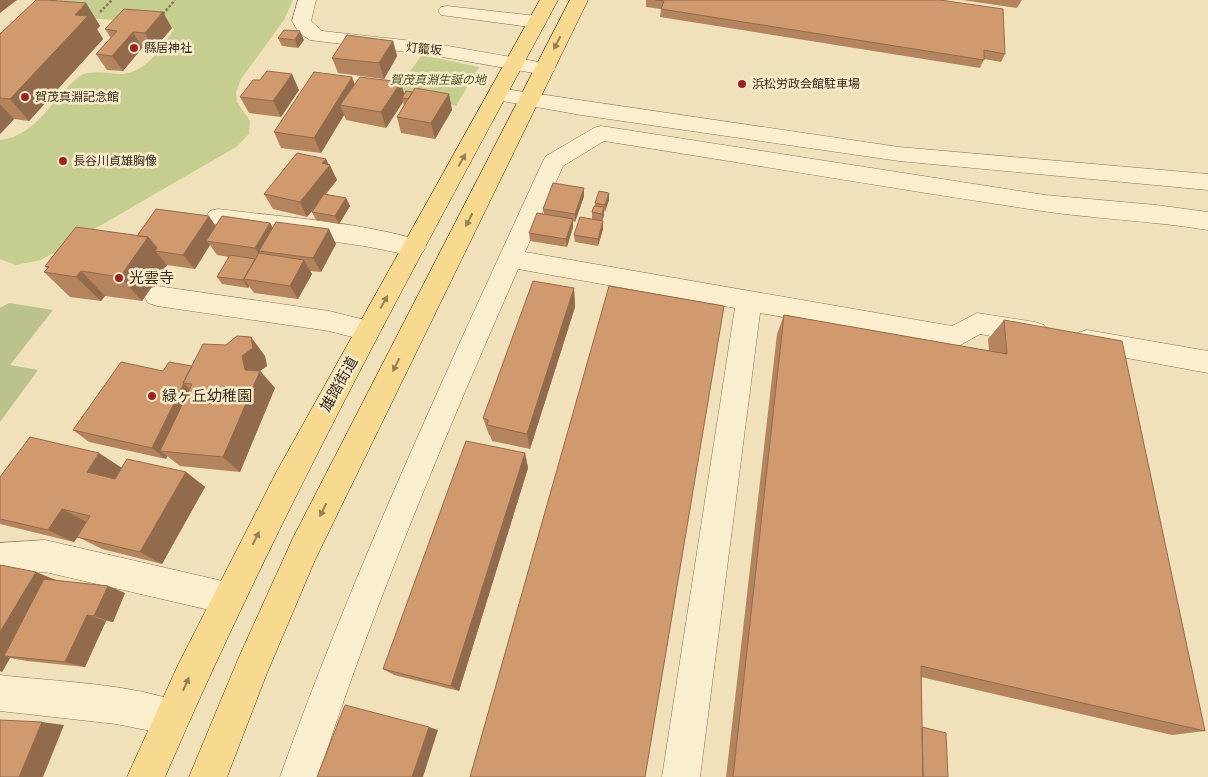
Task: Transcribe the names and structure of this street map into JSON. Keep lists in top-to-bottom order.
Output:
{
  "streets": {
    "main road": ["雄踏街道"],
    "street": ["灯籠坂"]
  },
  "crossings": [
    ["灯籠坂", "雄踏街道"]
  ],
  "parks": ["賀茂真淵生誕の地"],
  "places": [
    "縣居神社",
    "浜松労政会館駐車場",
    "賀茂真淵記念館",
    "長谷川貞雄胸像",
    "光雲寺",
    "緑ヶ丘幼稚園"
  ]
}
